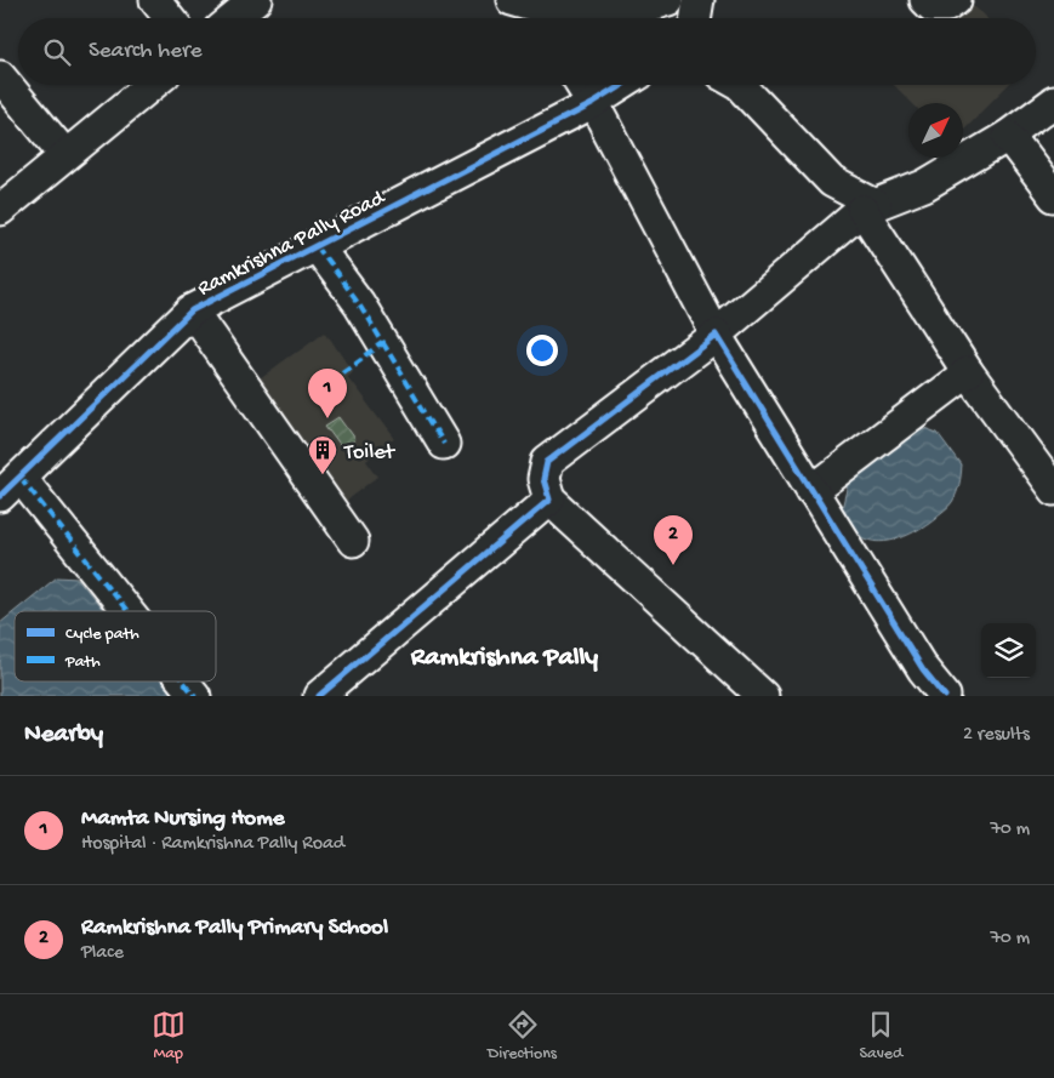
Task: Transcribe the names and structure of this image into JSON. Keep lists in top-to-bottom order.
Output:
{
  "streets": {
    "street": ["Ramkrishna Pally Road"]
  },
  "districts": ["Ramkrishna Pally"],
  "places": {
    "building": ["Toilet"]
  },
  "legend": ["Cycle path", "Path"],
  "north": "top right",
  "page": {
    "search": "Search here",
    "pins": ["1", "2"],
    "heading": ["Nearby", "2 results"],
    "list": [
      {
        "mark": "1",
        "name": "Mamta Nursing Home",
        "note": "Hospital · Ramkrishna Pally Road",
        "value": "70 m"
      },
      {
        "mark": "2",
        "name": "Ramkrishna Pally Primary School",
        "note": "Place",
        "value": "70 m"
      }
    ],
    "nav": ["Map", "Directions", "Saved"]
  }
}
